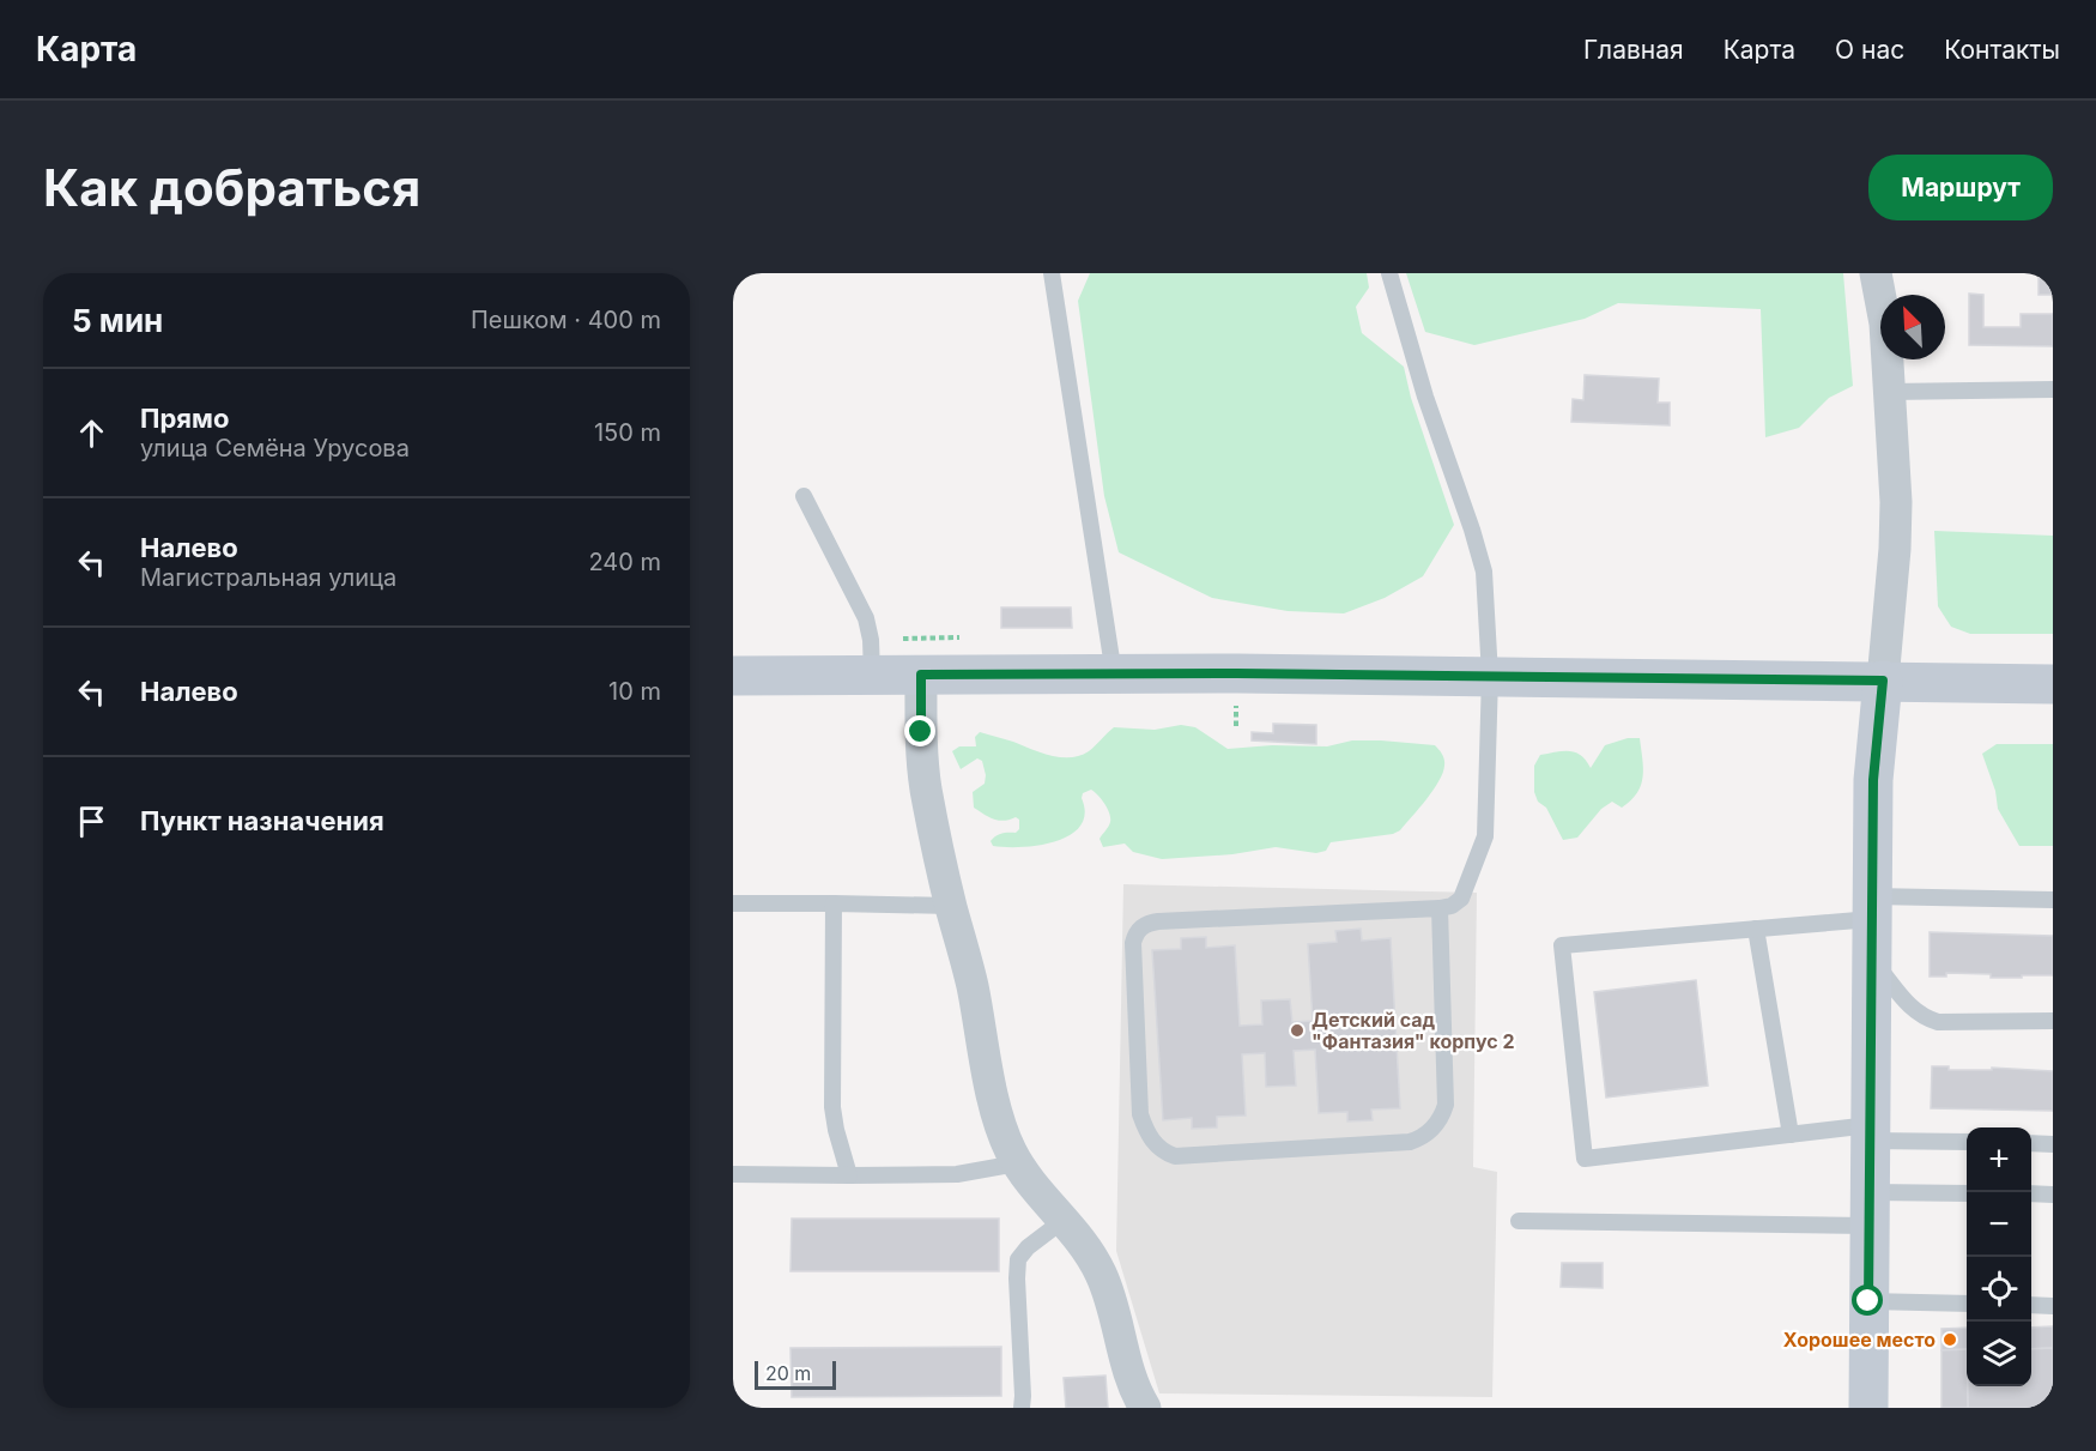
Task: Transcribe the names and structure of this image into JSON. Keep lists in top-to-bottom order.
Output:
{
  "places": ["Детский сад \"Фантазия\" корпус 2", "Хорошее место"],
  "scale_bar": "20 m",
  "north": "top left",
  "page": {
    "header": "Карта",
    "nav": [
      "Главная",
      "Карта",
      "О нас",
      "Контакты"
    ],
    "buttons": "Маршрут",
    "title": "Как добраться",
    "heading": ["5 мин", "Пешком · 400 m"],
    "list": [
      ["Прямо", "улица Семёна Урусова", "150 m"],
      ["Налево", "Магистральная улица", "240 m"],
      ["Налево", "10 m"],
      "Пункт назначения"
    ],
    "map_buttons": ["+", "−"],
    "scale": "20 m"
  }
}
